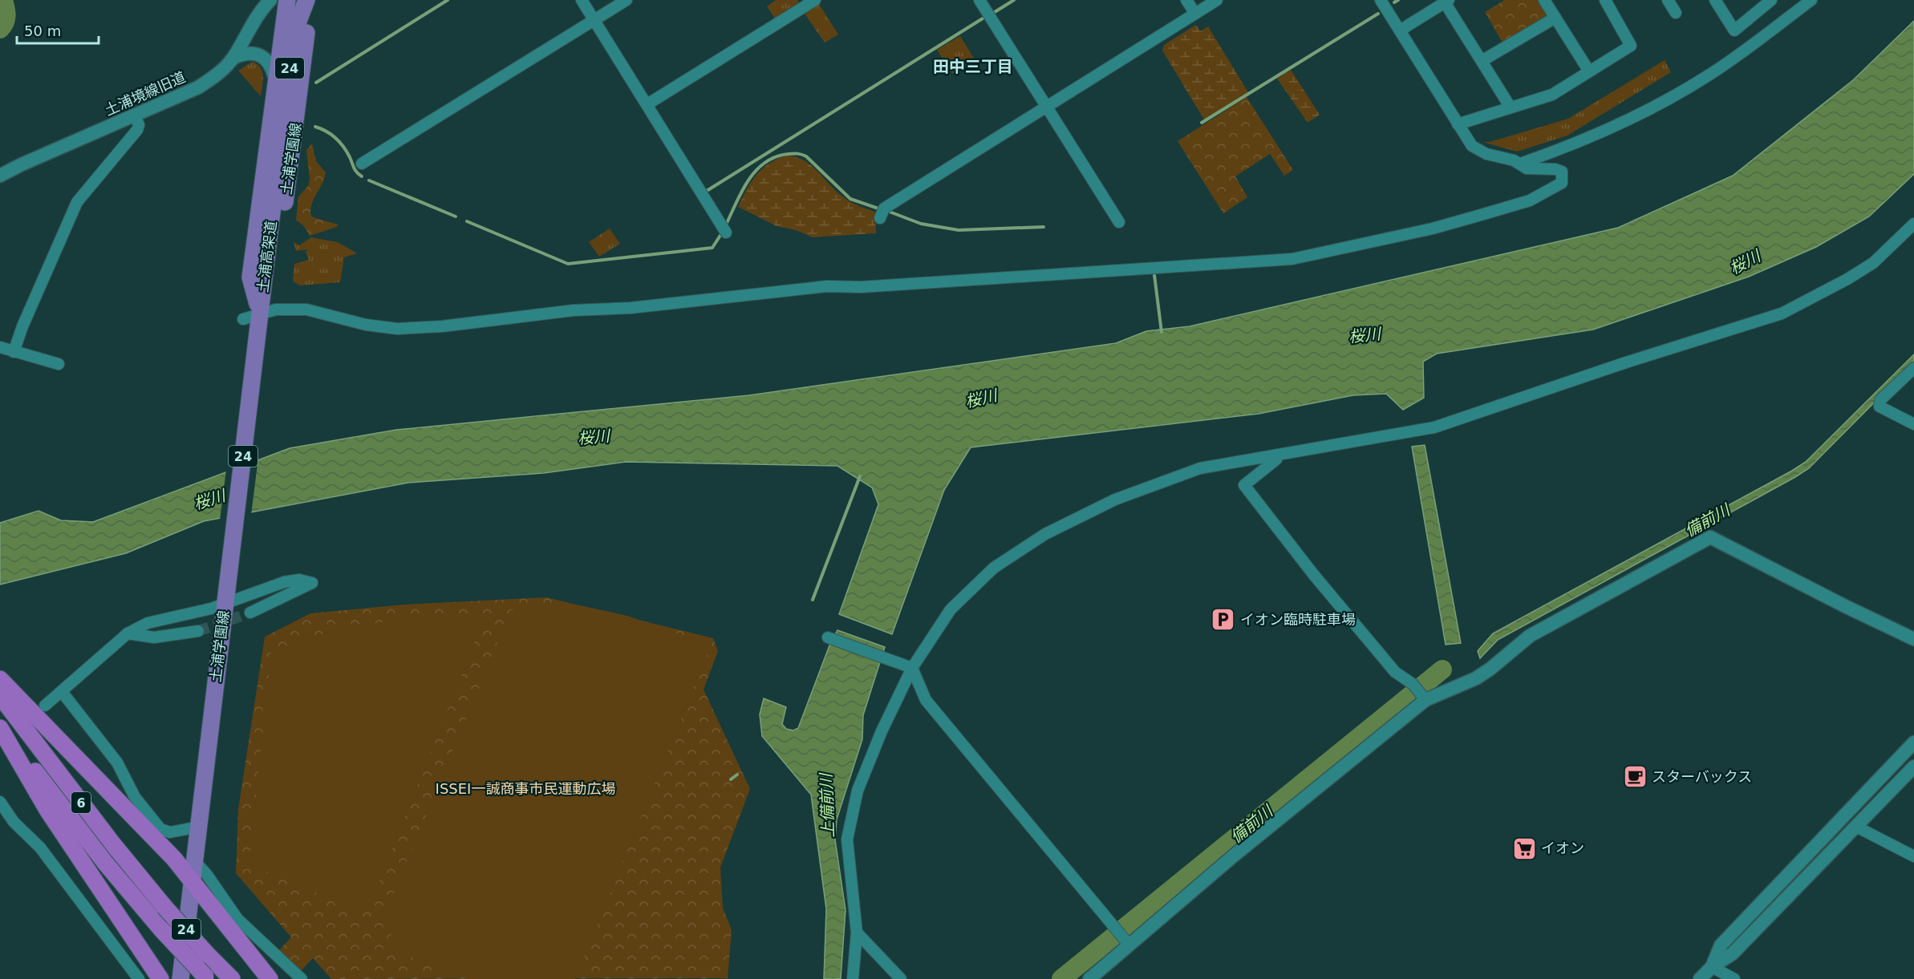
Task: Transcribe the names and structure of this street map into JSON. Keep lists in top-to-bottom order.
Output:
{
  "streets": {
    "highway": ["6"],
    "main road": ["24", "土浦学園線", "土浦高架道"],
    "street": ["土浦境線旧道"]
  },
  "crossings": [
    ["土浦学園線", "土浦高架道"]
  ],
  "districts": ["田中三丁目"],
  "water": ["桜川", "備前川", "上備前川"],
  "parks": ["ISSEI一誠商事市民運動広場"],
  "places": {
    "parking": ["イオン臨時駐車場"],
    "cafe": ["スターバックス"],
    "supermarket": ["イオン"]
  },
  "scale_bar": "50 m"
}
